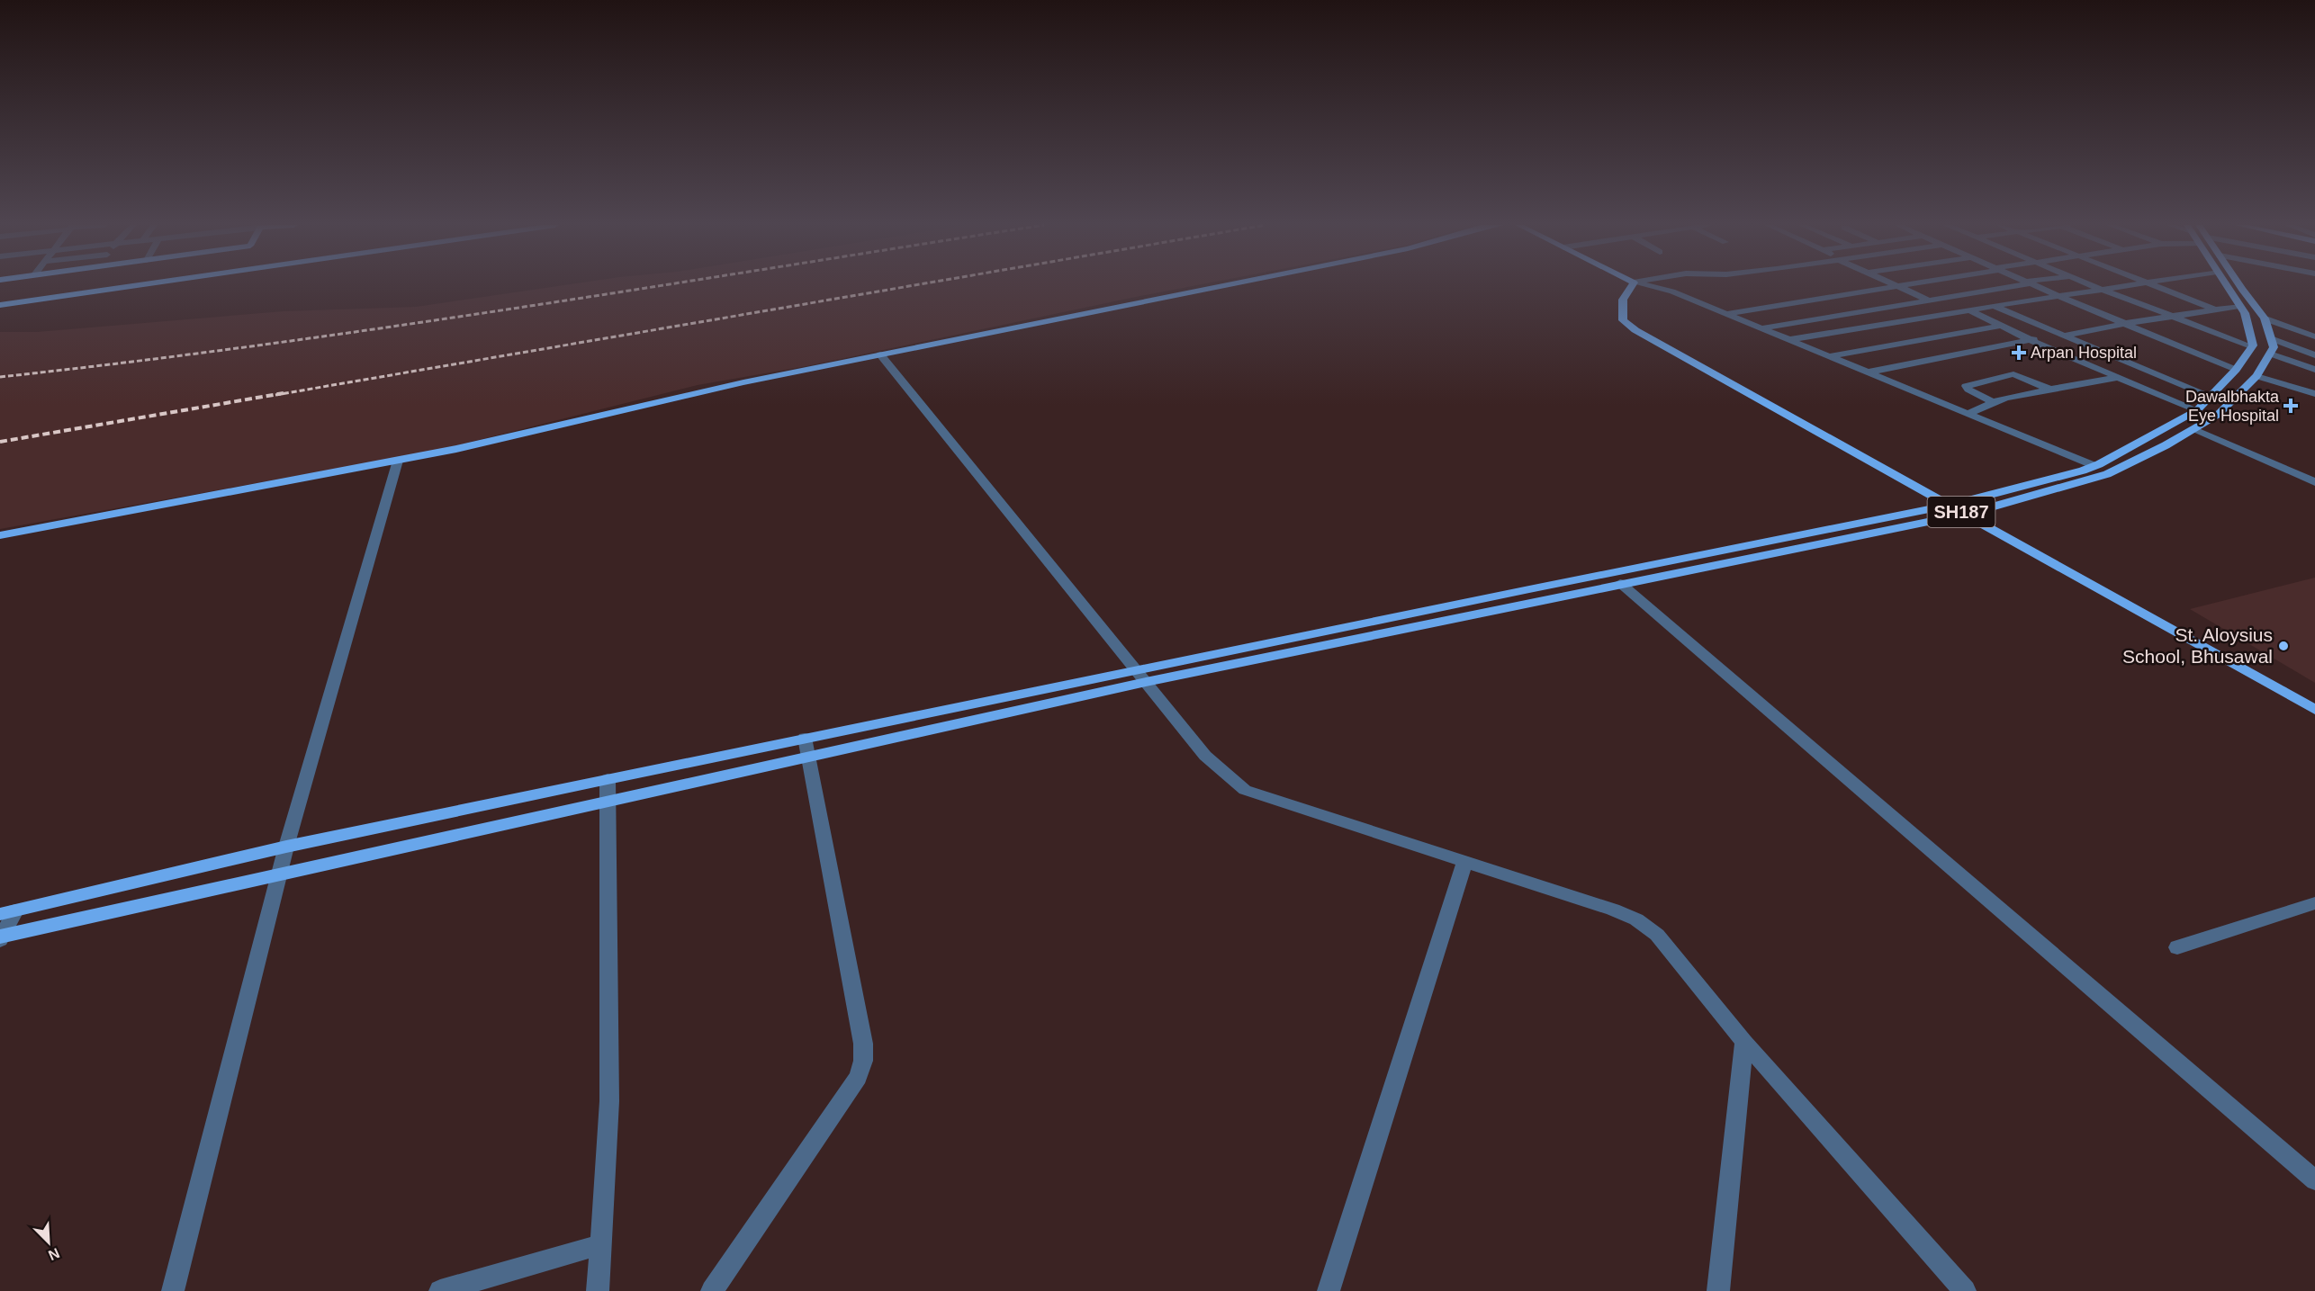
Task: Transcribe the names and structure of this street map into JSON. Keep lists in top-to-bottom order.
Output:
{
  "streets": {
    "main road": ["SH187"]
  },
  "places": {
    "health": ["Arpan Hospital", "Dawalbhakta Eye Hospital"],
    "other": ["St. Aloysius School, Bhusawal"]
  },
  "north": "bottom right"
}
